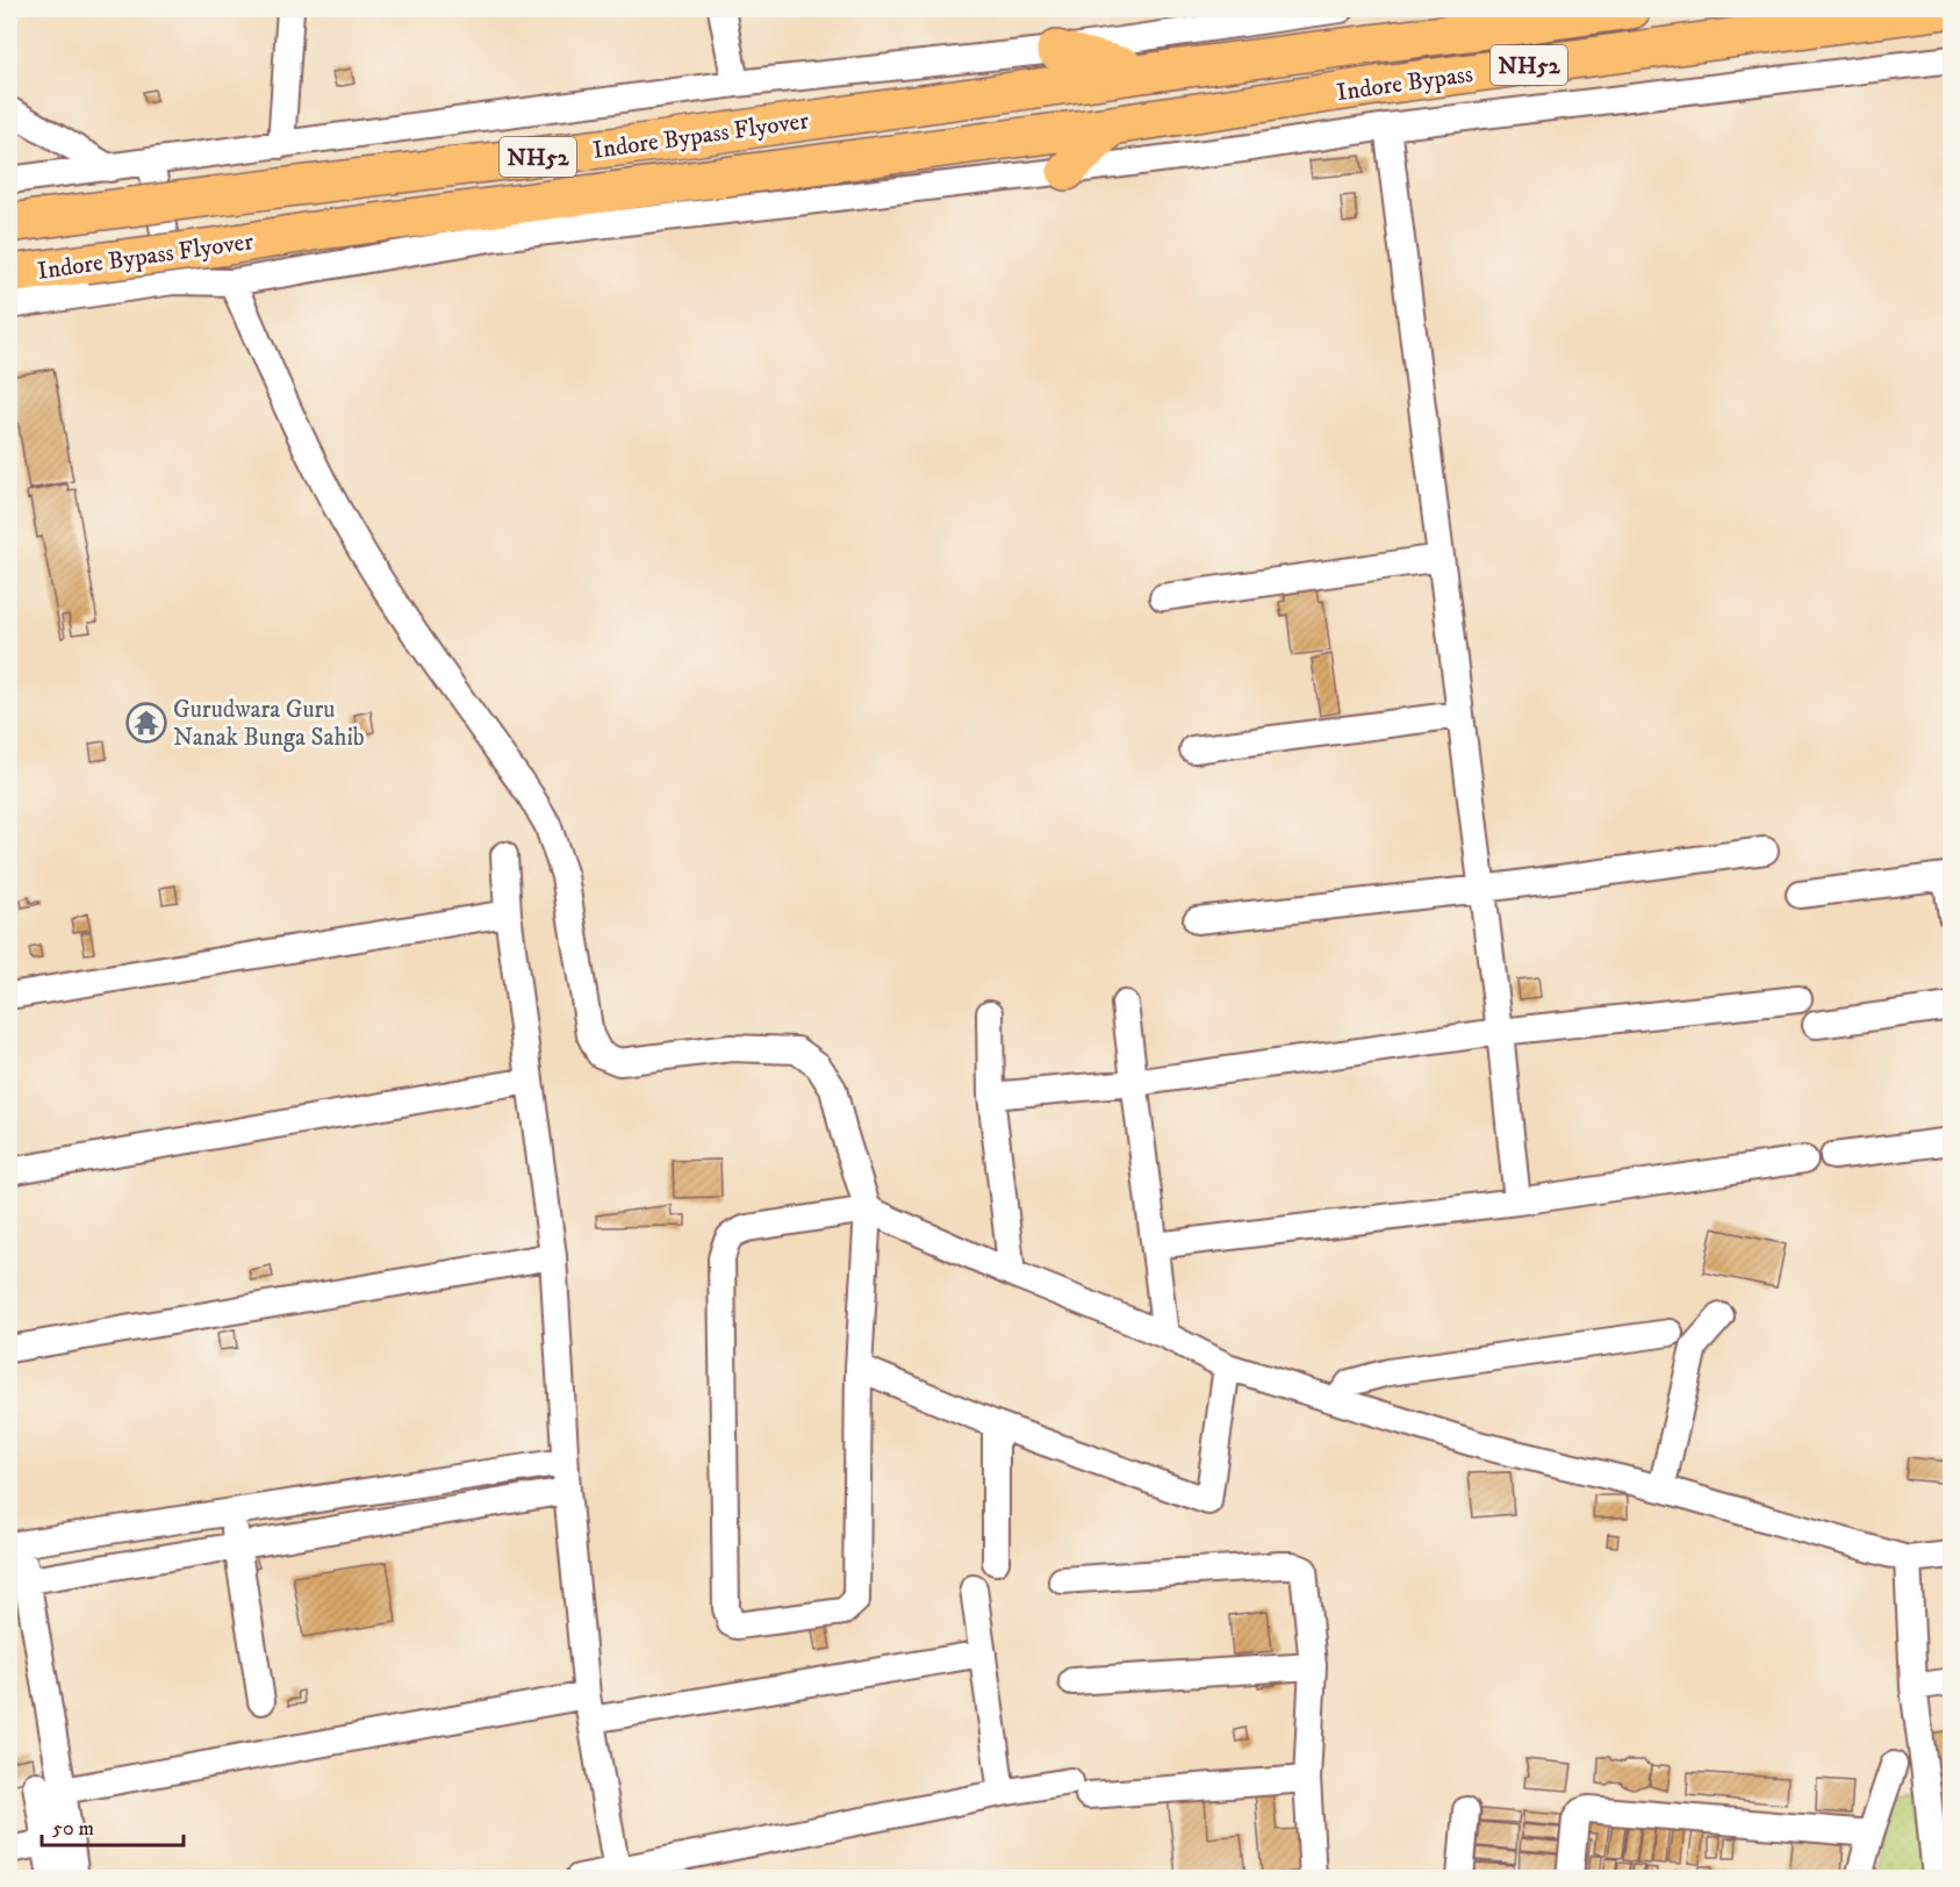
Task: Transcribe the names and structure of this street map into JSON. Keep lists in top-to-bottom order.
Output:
{
  "streets": {
    "highway": ["NH52", "Indore Bypass", "Indore Bypass Flyover"]
  },
  "crossings": [
    ["Indore Bypass", "Indore Bypass Flyover"]
  ],
  "places": {
    "temple": ["Gurudwara Guru Nanak Bunga Sahib"]
  },
  "scale_bar": "50 m"
}
